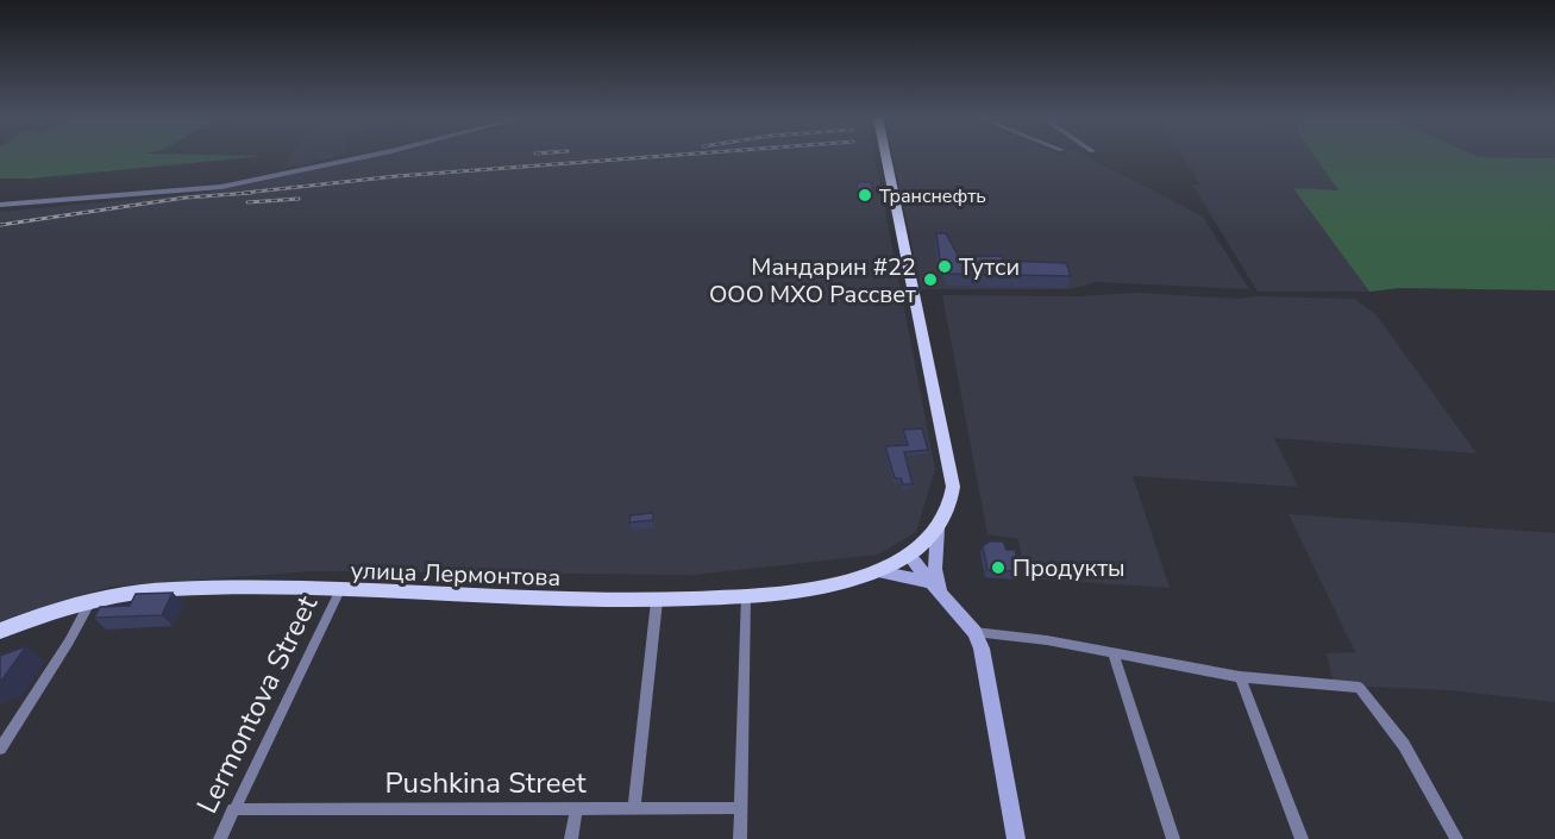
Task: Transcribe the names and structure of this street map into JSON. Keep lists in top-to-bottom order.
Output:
{
  "streets": {
    "main road": ["улица Лермонтова"],
    "street": ["Lermontova Street", "Pushkina Street"]
  },
  "crossings": [
    ["улица Лермонтова", "Lermontova Street"],
    ["Lermontova Street", "Pushkina Street"]
  ],
  "places": [
    "Транснефть",
    "Тутси",
    "Мандарин #22 ООО МХО Рассвет",
    "Продукты"
  ]
}
